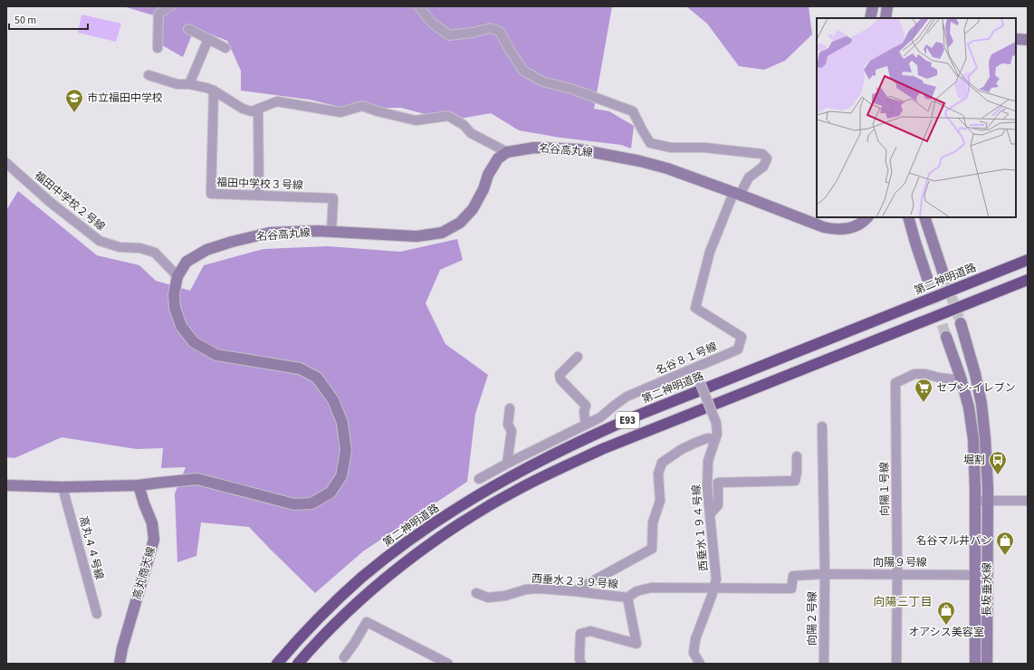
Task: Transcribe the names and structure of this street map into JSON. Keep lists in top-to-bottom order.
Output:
{
  "streets": {
    "highway": ["第二神明道路", "E93"],
    "street": [
      "名谷高丸線",
      "福田中学校３号線",
      "福田中学校２号線",
      "名谷８１号線",
      "向陽１号線",
      "西垂水１９４号線",
      "高丸４４号線",
      "向陽９号線",
      "高丸商大線",
      "西垂水２３９号線",
      "長坂垂水線",
      "向陽２号線"
    ]
  },
  "crossings": [
    ["名谷高丸線", "福田中学校３号線"],
    ["名谷高丸線", "福田中学校２号線"],
    ["名谷高丸線", "名谷８１号線"],
    ["名谷高丸線", "高丸商大線"],
    ["名谷８１号線", "西垂水１９４号線"],
    ["向陽１号線", "向陽９号線"],
    ["向陽１号線", "長坂垂水線"],
    ["西垂水１９４号線", "向陽９号線"],
    ["西垂水１９４号線", "西垂水２３９号線"],
    ["向陽９号線", "西垂水２３９号線"],
    ["向陽９号線", "長坂垂水線"],
    ["向陽９号線", "向陽２号線"]
  ],
  "districts": ["向陽三丁目"],
  "places": {
    "school or university": ["市立福田中学校"],
    "supermarket": ["セブン-イレブン"],
    "bus stop": ["堀割"],
    "shop": ["名谷マル井パン", "オアシス美容室"]
  },
  "scale_bar": "50 m"
}
